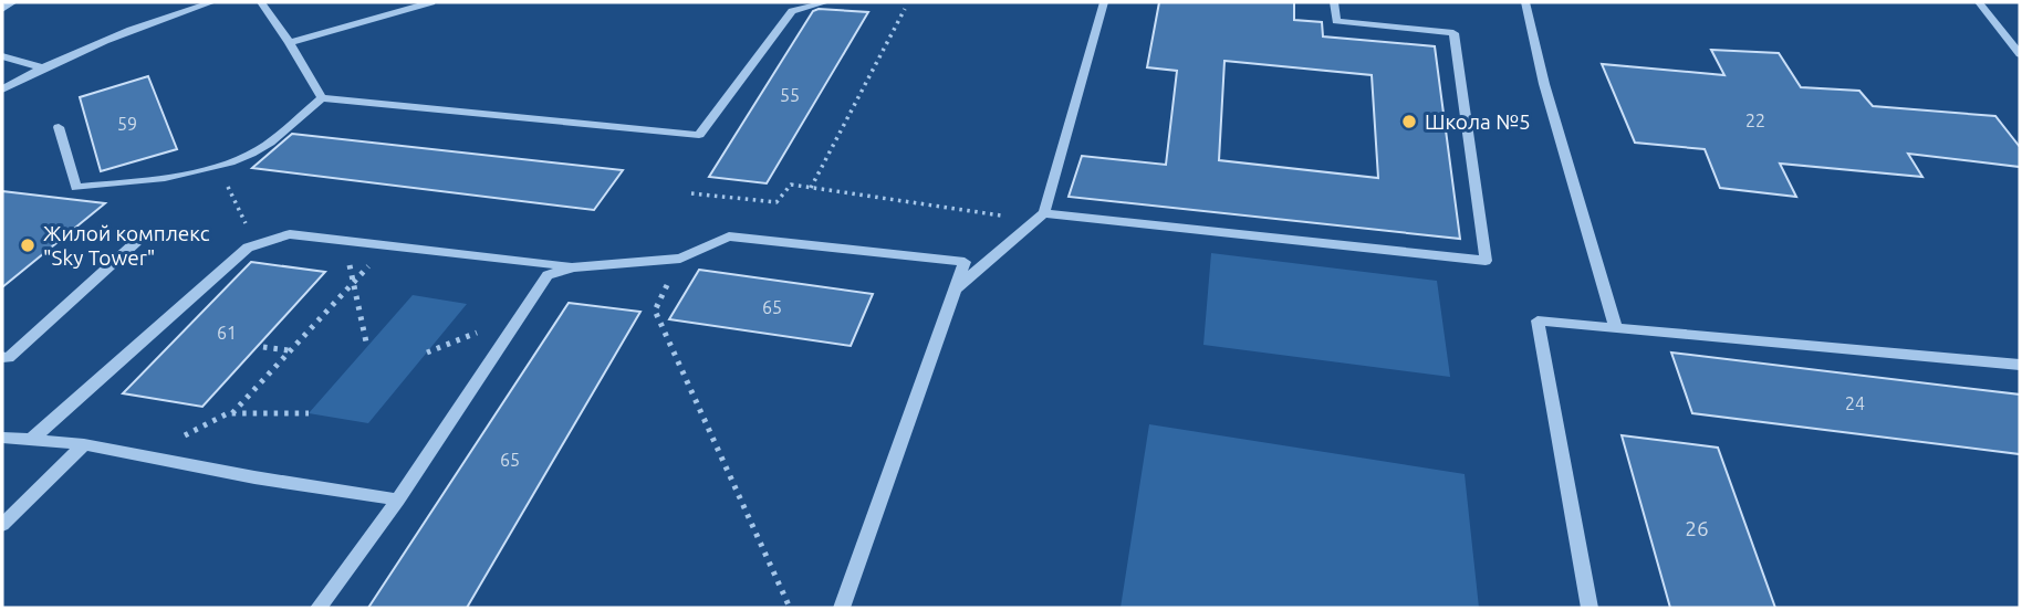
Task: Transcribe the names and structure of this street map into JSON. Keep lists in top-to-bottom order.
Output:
{
  "places": ["Школа №5", "Жилой комплекс \"Sky Tower\""],
  "house_numbers": [
    "55",
    "22",
    "59",
    "65",
    "61",
    "24",
    "65",
    "26"
  ]
}
